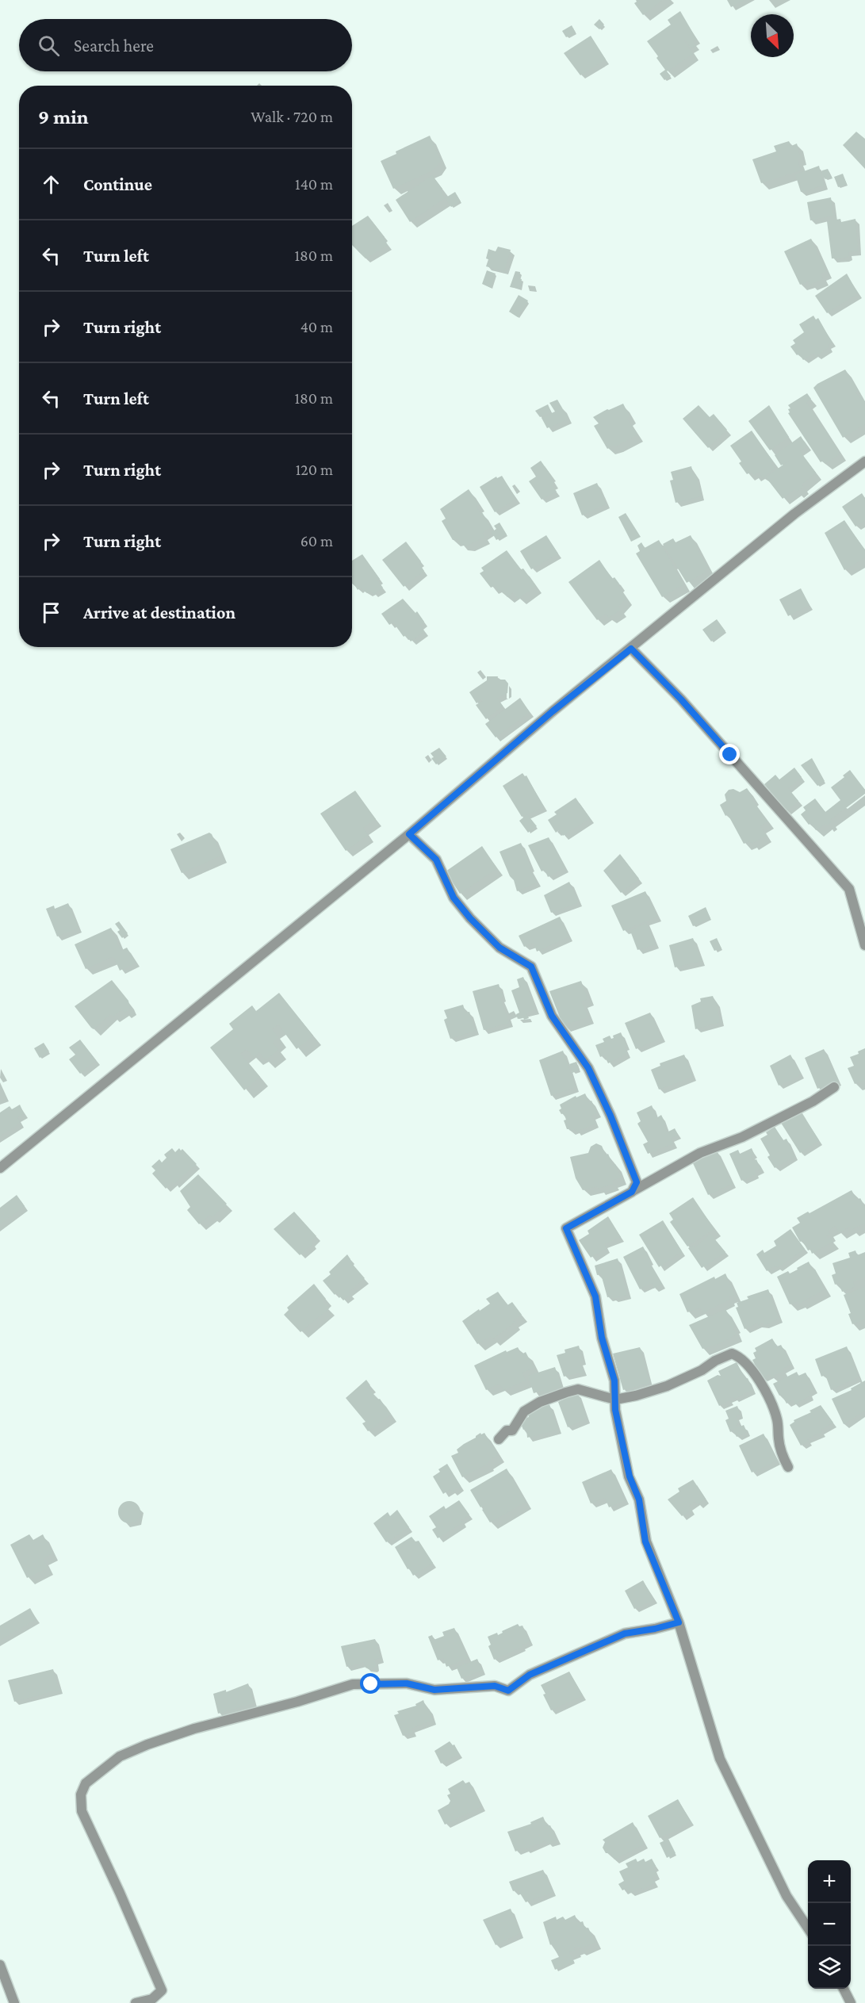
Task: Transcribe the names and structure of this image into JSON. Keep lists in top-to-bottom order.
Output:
{
  "north": "bottom right",
  "page": {
    "search": "Search here",
    "heading": ["9 min", "Walk · 720 m"],
    "list": [
      ["Continue", "140 m"],
      ["Turn left", "180 m"],
      ["Turn right", "40 m"],
      ["Turn left", "180 m"],
      ["Turn right", "120 m"],
      ["Turn right", "60 m"],
      "Arrive at destination"
    ],
    "map_buttons": ["+", "−"]
  }
}
